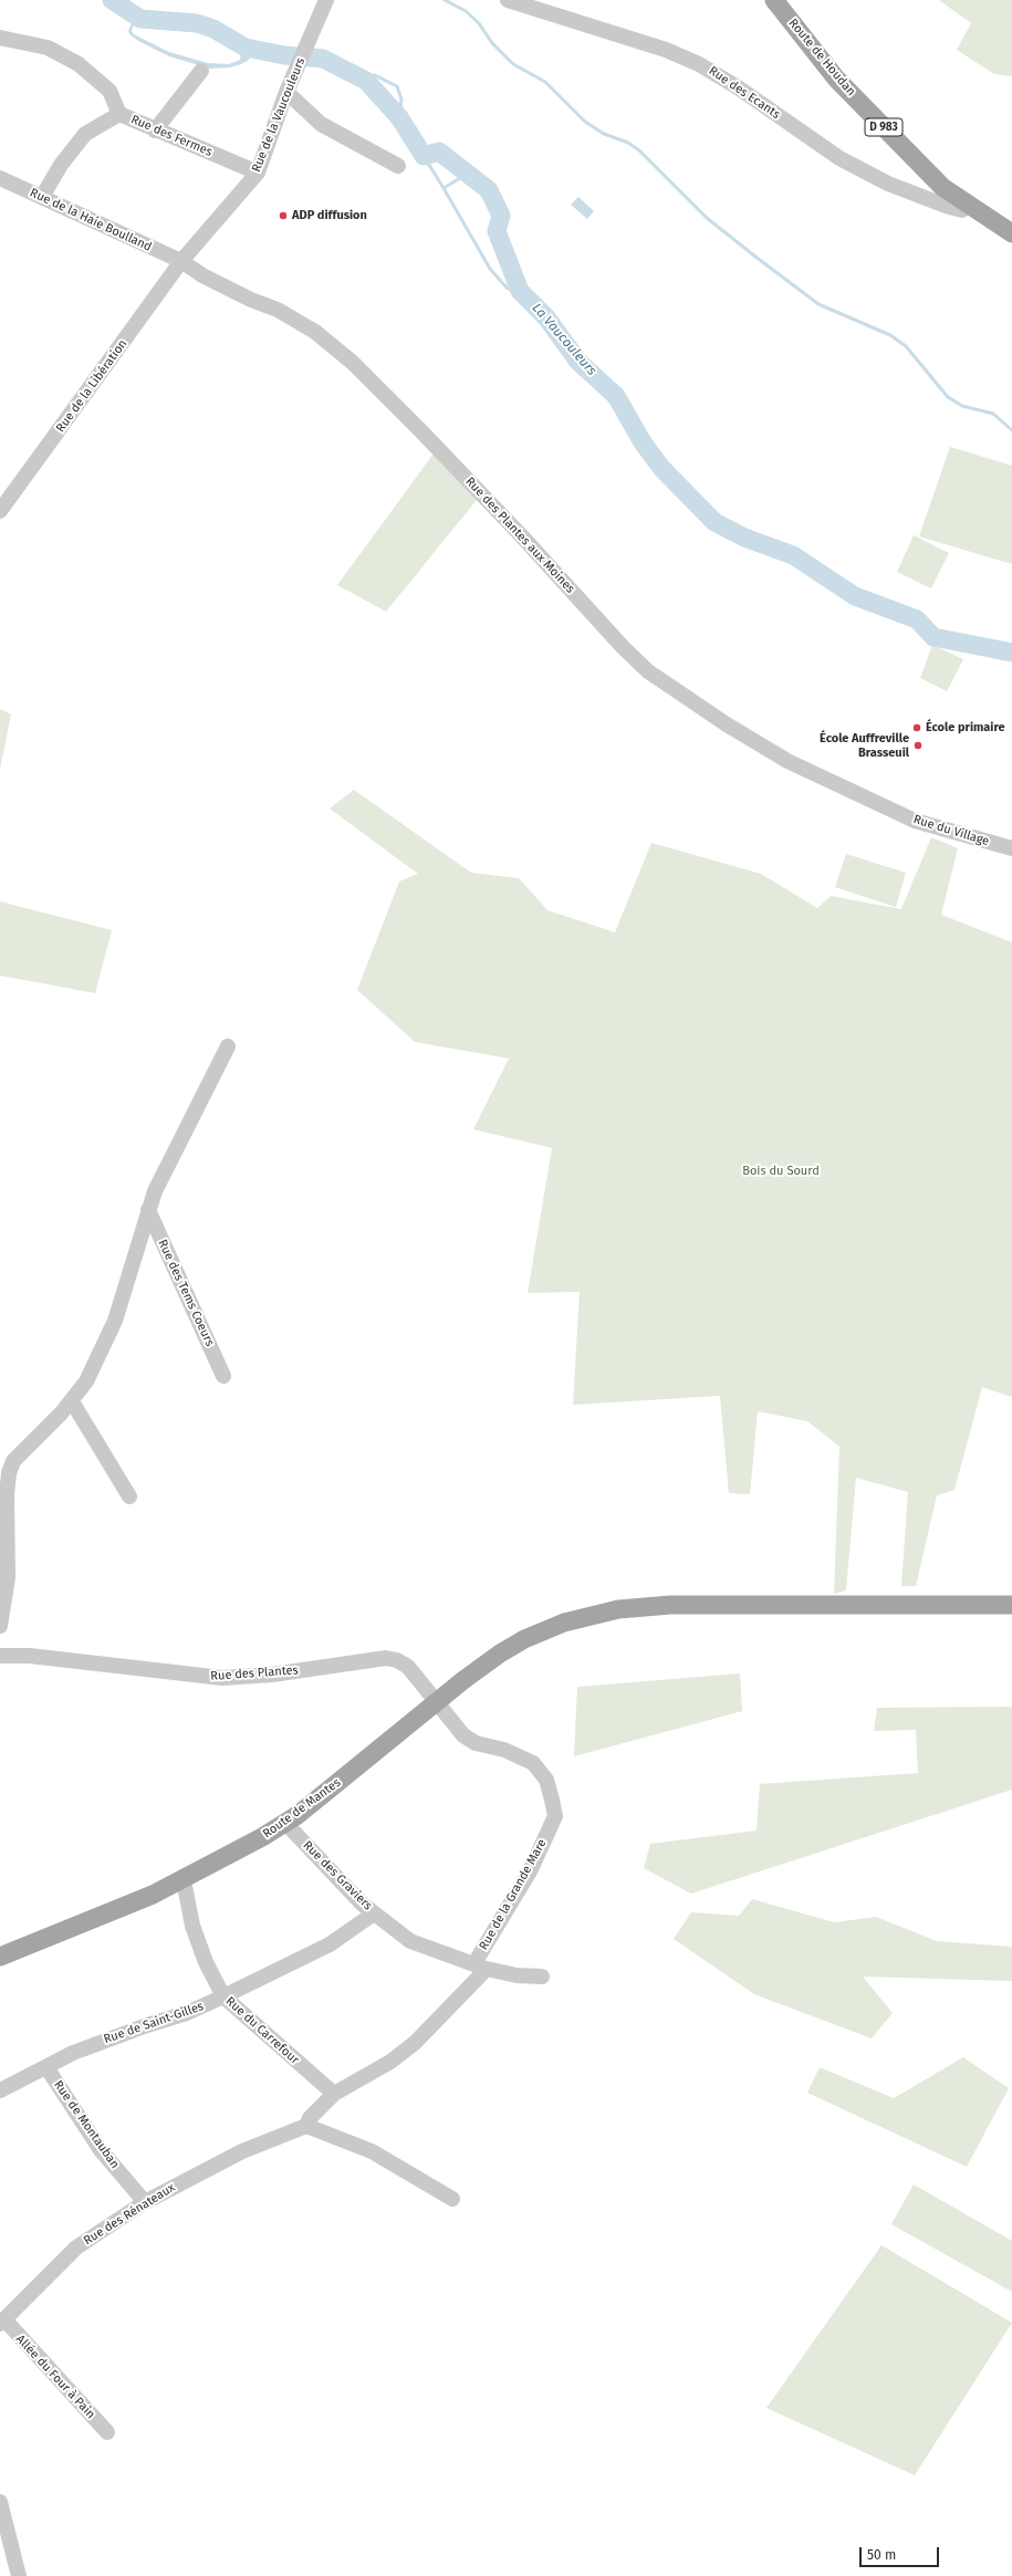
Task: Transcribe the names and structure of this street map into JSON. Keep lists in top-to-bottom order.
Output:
{
  "streets": {
    "main road": ["Route de Houdan", "D 983", "Route de Mantes"],
    "street": [
      "Rue des Ecants",
      "Rue de la Vaucouleurs",
      "Rue des Fermes",
      "Rue de la Haie Boulland",
      "Rue de la Libération",
      "Rue des Plantes aux Moines",
      "Rue du Village",
      "Rue des Tems Coeurs",
      "Rue des Plantes",
      "Rue des Graviers",
      "Rue de la Grande Mare",
      "Rue de Saint-Gilles",
      "Rue du Carrefour",
      "Rue de Montauban",
      "Rue des Rénateaux",
      "Allée du Four à Pain"
    ]
  },
  "crossings": [
    ["Route de Houdan", "Rue des Ecants"],
    ["Rue de la Vaucouleurs", "Rue des Fermes"],
    ["Rue de la Vaucouleurs", "Rue de la Haie Boulland"],
    ["Rue de la Vaucouleurs", "Rue de la Libération"],
    ["Rue de la Vaucouleurs", "Rue des Plantes aux Moines"],
    ["Rue des Fermes", "Rue de la Haie Boulland"],
    ["Rue de la Haie Boulland", "Rue de la Libération"],
    ["Rue de la Haie Boulland", "Rue des Plantes aux Moines"],
    ["Rue de la Libération", "Rue des Plantes aux Moines"],
    ["Rue des Plantes aux Moines", "Rue du Village"],
    ["Rue des Plantes", "Route de Mantes"],
    ["Rue des Plantes", "Rue de la Grande Mare"],
    ["Route de Mantes", "Rue des Graviers"],
    ["Route de Mantes", "Rue de la Grande Mare"],
    ["Route de Mantes", "Rue du Carrefour"],
    ["Rue des Graviers", "Rue de la Grande Mare"],
    ["Rue des Graviers", "Rue de Saint-Gilles"],
    ["Rue de Saint-Gilles", "Rue du Carrefour"],
    ["Rue de Saint-Gilles", "Rue de Montauban"],
    ["Rue de Montauban", "Rue des Rénateaux"],
    ["Rue des Rénateaux", "Allée du Four à Pain"]
  ],
  "water": ["La Vaucouleurs"],
  "parks": ["Bois du Sourd"],
  "places": ["ADP diffusion", "École primaire", "École Auffreville Brasseuil"],
  "scale_bar": "50 m"
}
